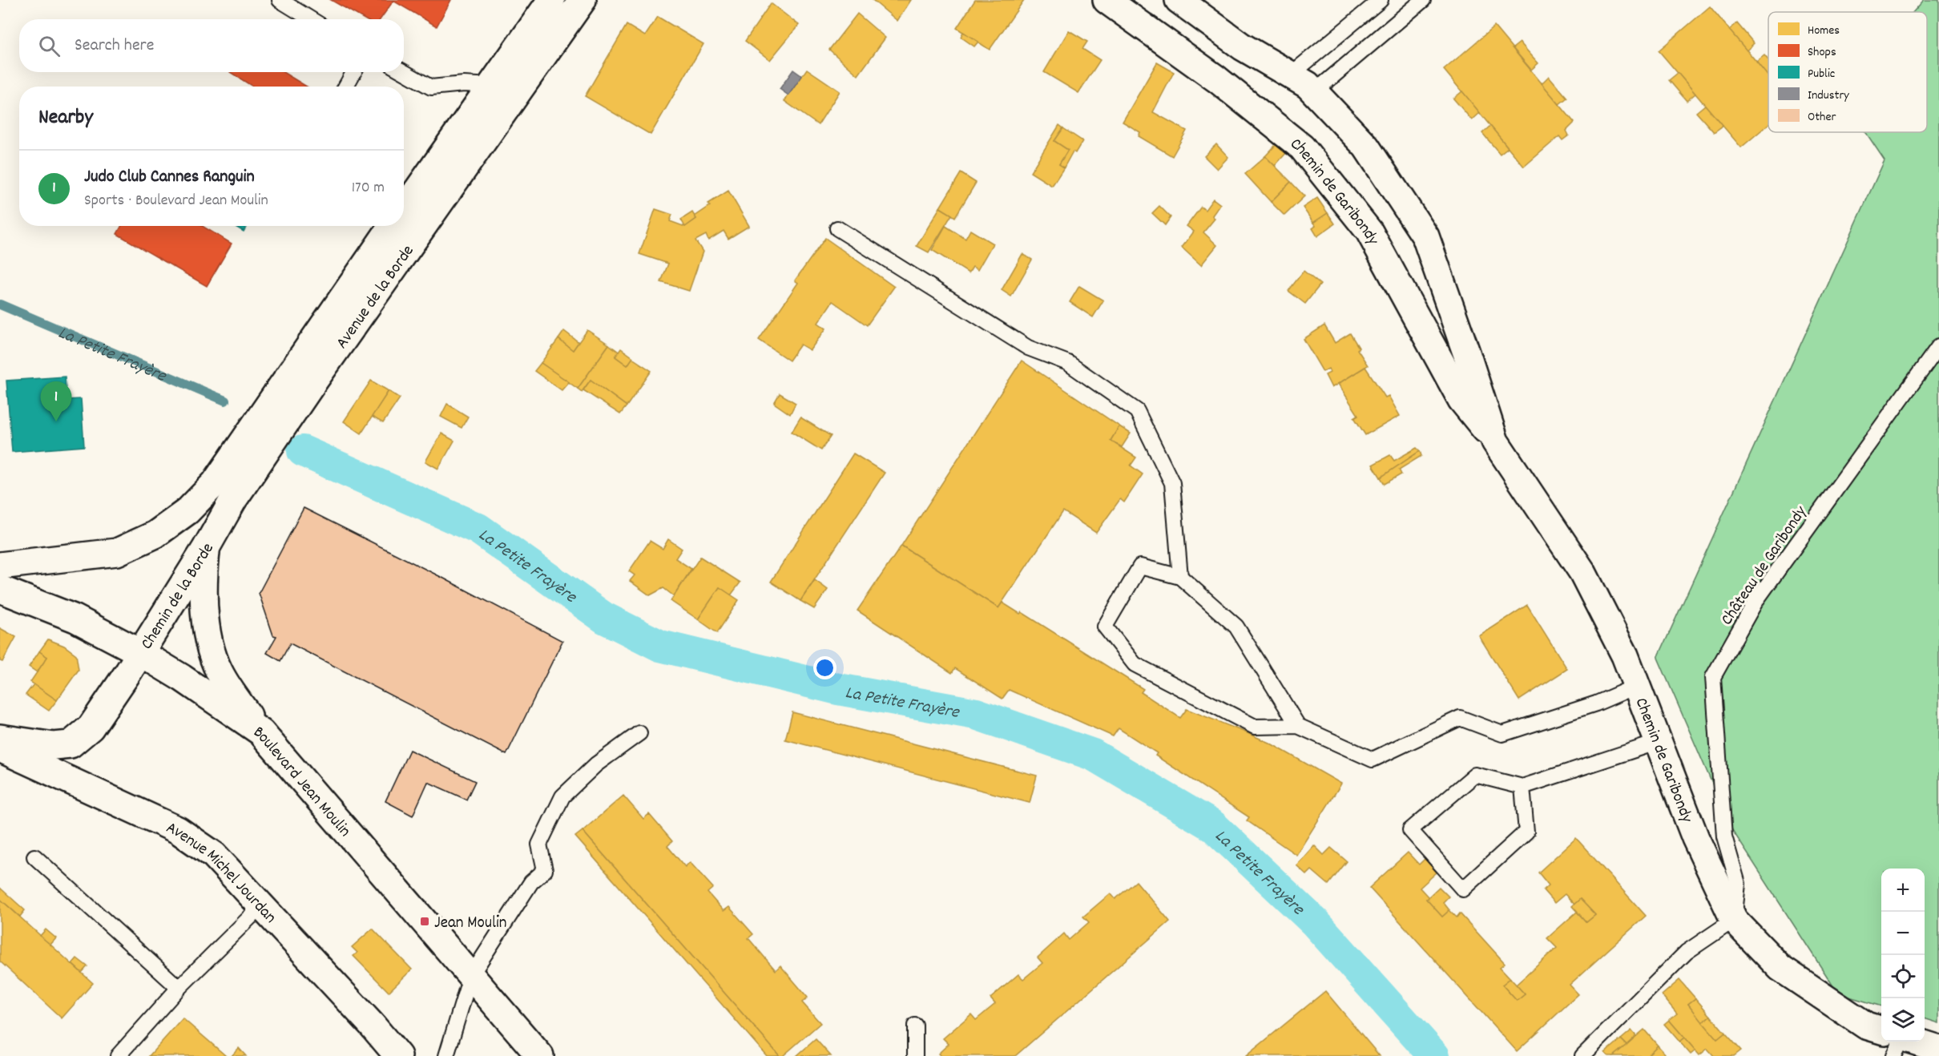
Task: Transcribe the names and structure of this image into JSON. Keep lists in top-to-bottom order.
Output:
{
  "streets": {
    "main road": [
      "Chemin de Garibondy",
      "Avenue de la Borde",
      "Chemin de la Borde",
      "Boulevard Jean Moulin",
      "Avenue Michel Jourdan"
    ],
    "lane": ["Château de Garibondy"]
  },
  "crossings": [
    ["Chemin de Garibondy", "Château de Garibondy"],
    ["Avenue de la Borde", "Chemin de la Borde"],
    ["Chemin de la Borde", "Boulevard Jean Moulin"]
  ],
  "water": ["La Petite Frayère"],
  "places": {
    "transit": ["Jean Moulin"]
  },
  "legend": [
    "Homes",
    "Shops",
    "Public",
    "Industry",
    "Other"
  ],
  "page": {
    "search": "Search here",
    "heading": "Nearby",
    "list": [
      {
        "mark": "1",
        "name": "Judo Club Cannes Ranguin",
        "note": "Sports · Boulevard Jean Moulin",
        "value": "170 m"
      }
    ],
    "pins": "1",
    "map_buttons": ["+", "−"]
  }
}
